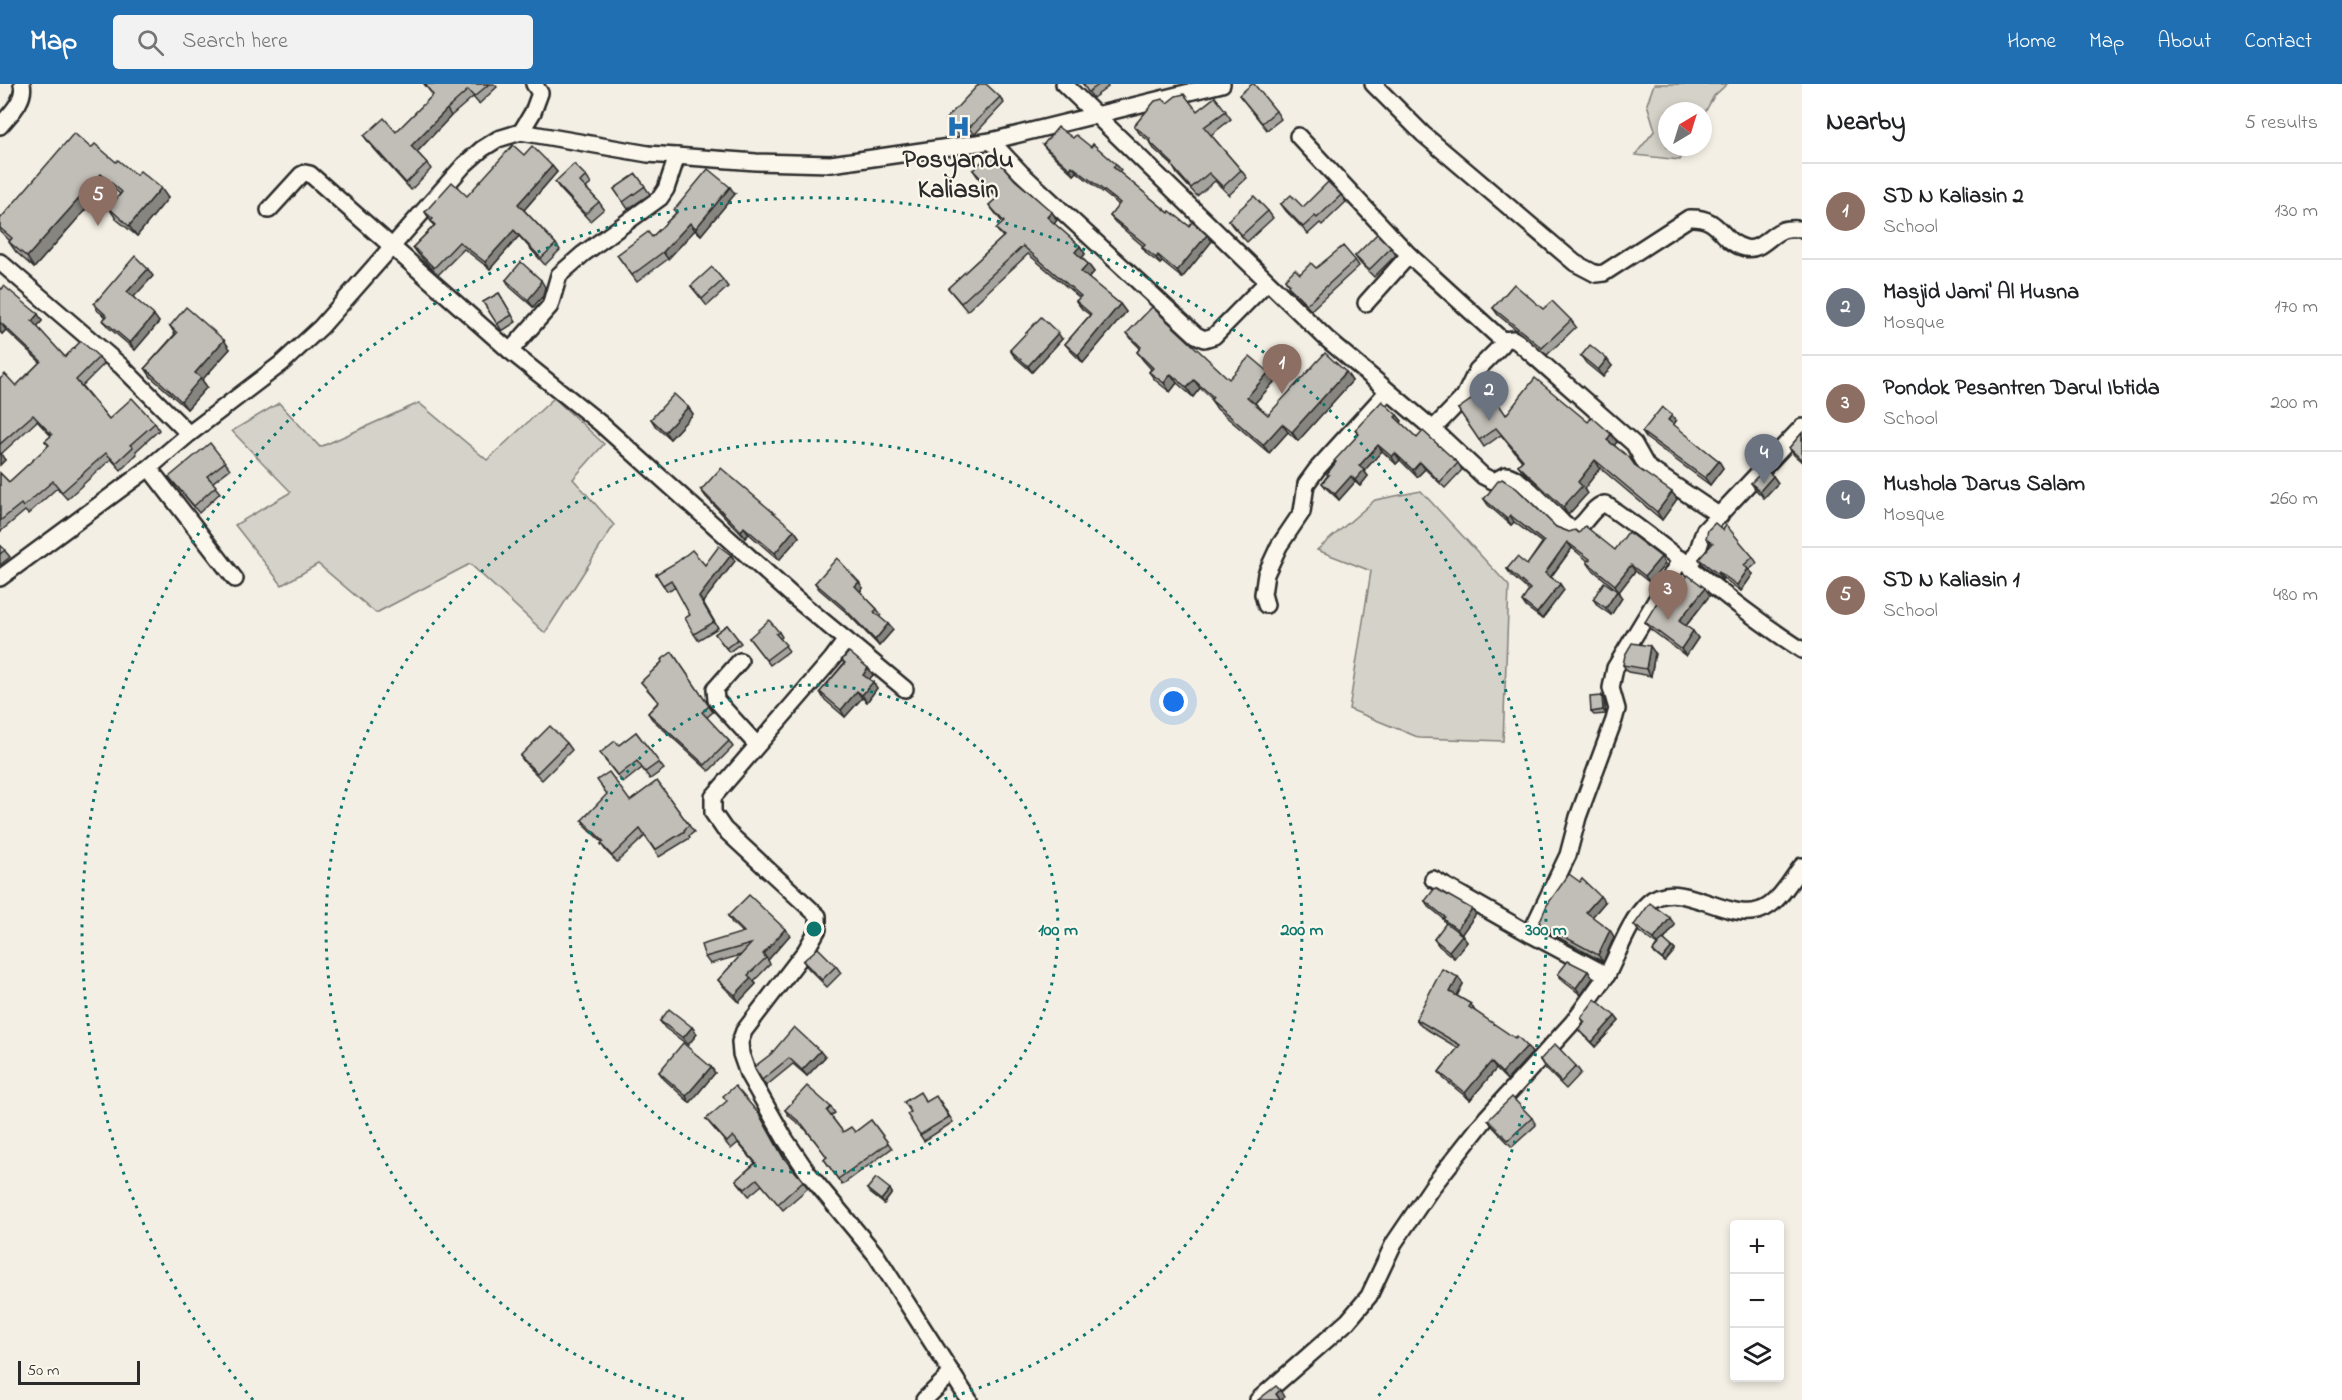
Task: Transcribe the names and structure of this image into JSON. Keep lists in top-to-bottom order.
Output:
{
  "places": {
    "hospital": ["Posyandu Kaliasin"]
  },
  "scale_bar": "50 m",
  "north": "top right",
  "page": {
    "header": "Map",
    "search": "Search here",
    "nav": [
      "Home",
      "Map",
      "About",
      "Contact"
    ],
    "heading": ["Nearby", "5 results"],
    "list": [
      {
        "mark": "1",
        "name": "SD N Kaliasin 2",
        "note": "School",
        "value": "130 m"
      },
      {
        "mark": "2",
        "name": "Masjid Jami' Al Husna",
        "note": "Mosque",
        "value": "170 m"
      },
      {
        "mark": "3",
        "name": "Pondok Pesantren Darul Ibtida",
        "note": "School",
        "value": "200 m"
      },
      {
        "mark": "4",
        "name": "Mushola Darus Salam",
        "note": "Mosque",
        "value": "260 m"
      },
      {
        "mark": "5",
        "name": "SD N Kaliasin 1",
        "note": "School",
        "value": "480 m"
      }
    ],
    "pins": [
      "5",
      "1",
      "2",
      "4",
      "3"
    ],
    "map_buttons": ["+", "−"],
    "scale": "50 m"
  },
  "rings": ["100 m", "200 m", "300 m"]
}
